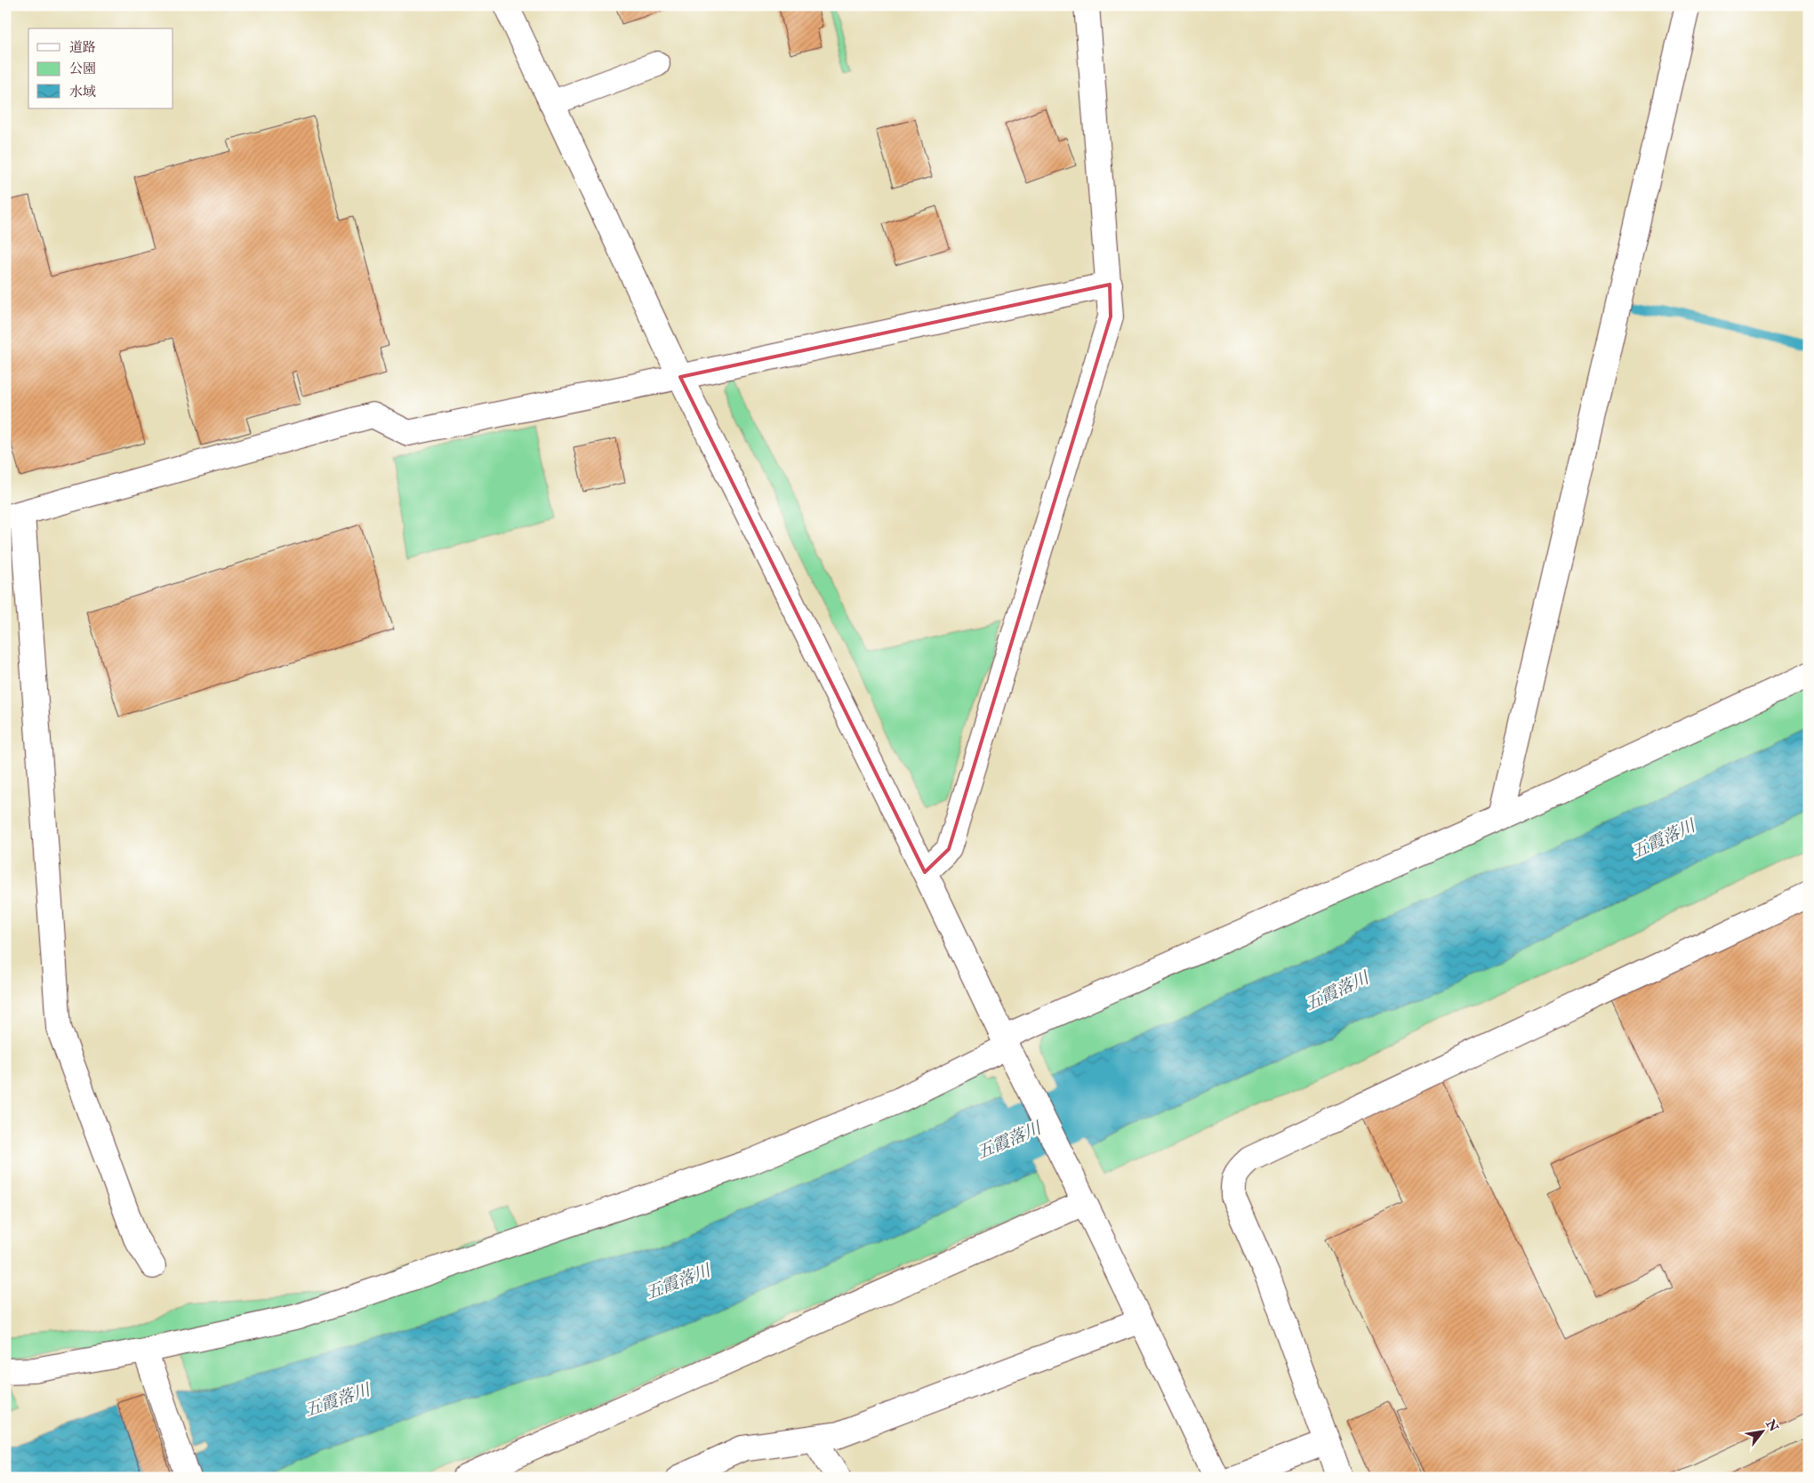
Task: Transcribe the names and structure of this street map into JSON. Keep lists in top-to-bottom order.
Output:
{
  "water": ["五霞落川"],
  "legend": ["道路", "公園", "水域"],
  "north": "top right"
}
